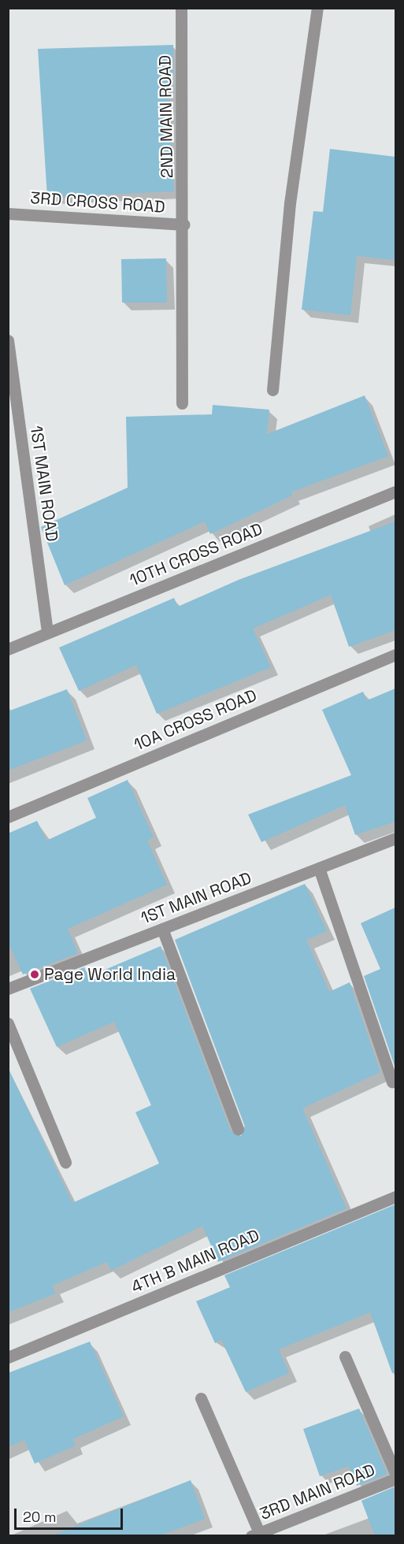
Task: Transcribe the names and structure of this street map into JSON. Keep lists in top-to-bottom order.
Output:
{
  "streets": {
    "street": [
      "2ND MAIN ROAD",
      "3RD CROSS ROAD",
      "1ST MAIN ROAD",
      "10TH CROSS ROAD",
      "10A CROSS ROAD",
      "4TH B MAIN ROAD",
      "3RD MAIN ROAD"
    ]
  },
  "crossings": [
    ["2ND MAIN ROAD", "3RD CROSS ROAD"],
    ["1ST MAIN ROAD", "10TH CROSS ROAD"]
  ],
  "places": ["Page World India"],
  "scale_bar": "20 m"
}
